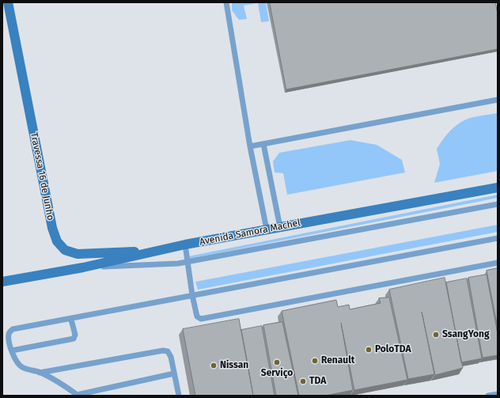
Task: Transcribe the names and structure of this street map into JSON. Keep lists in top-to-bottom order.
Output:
{
  "streets": {
    "main road": ["Travessa 16 de Junho", "Avenida Samora Machel"]
  },
  "crossings": [
    ["Travessa 16 de Junho", "Avenida Samora Machel"]
  ],
  "places": [
    "SsangYong",
    "PoloTDA",
    "Renault",
    "Serviço",
    "Nissan",
    "TDA"
  ]
}
